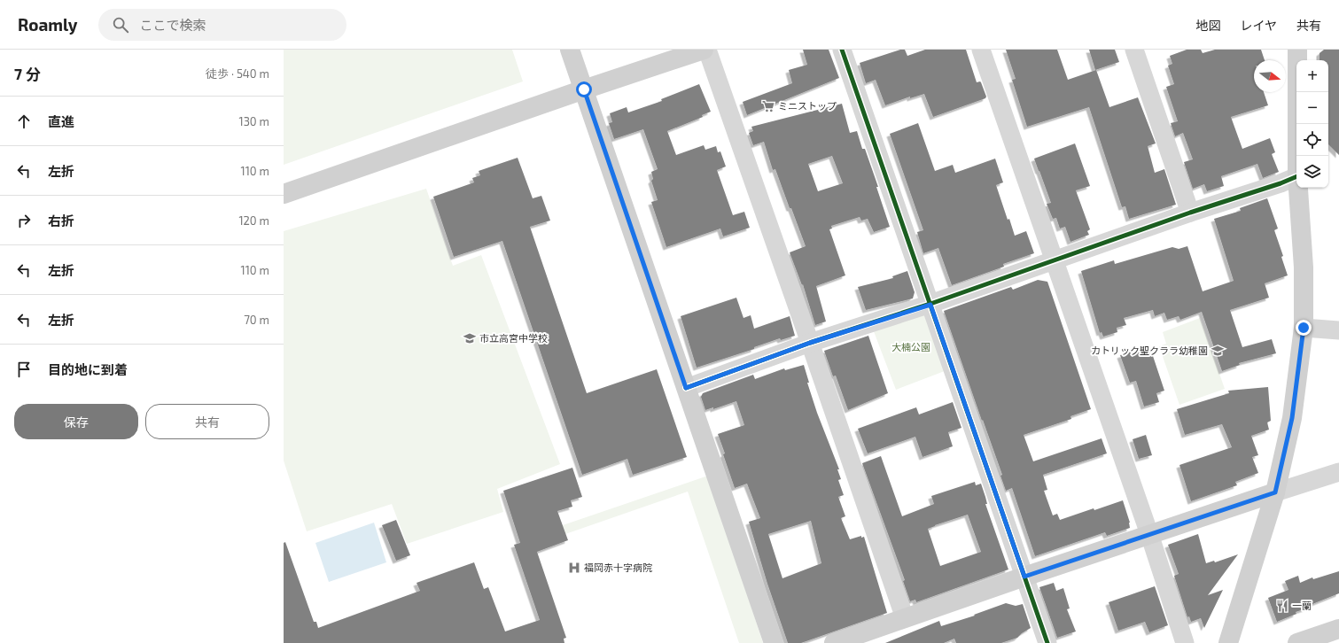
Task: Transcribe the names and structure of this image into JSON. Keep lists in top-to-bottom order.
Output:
{
  "parks": ["大楠公園"],
  "places": {
    "supermarket": ["ミニストップ"],
    "school or university": ["市立高宮中学校", "カトリック聖クララ幼稚園"],
    "hospital": ["福岡赤十字病院"],
    "restaurant": ["一蘭"]
  },
  "north": "right",
  "page": {
    "header": "Roamly",
    "search": "ここで検索",
    "nav": ["地図", "レイヤ", "共有"],
    "heading": ["7 分", "徒歩 · 540 m"],
    "map_buttons": ["+", "−"],
    "list": [
      ["直進", "130 m"],
      ["左折", "110 m"],
      ["右折", "120 m"],
      ["左折", "110 m"],
      ["左折", "70 m"],
      "目的地に到着"
    ],
    "buttons": ["保存", "共有"]
  }
}
